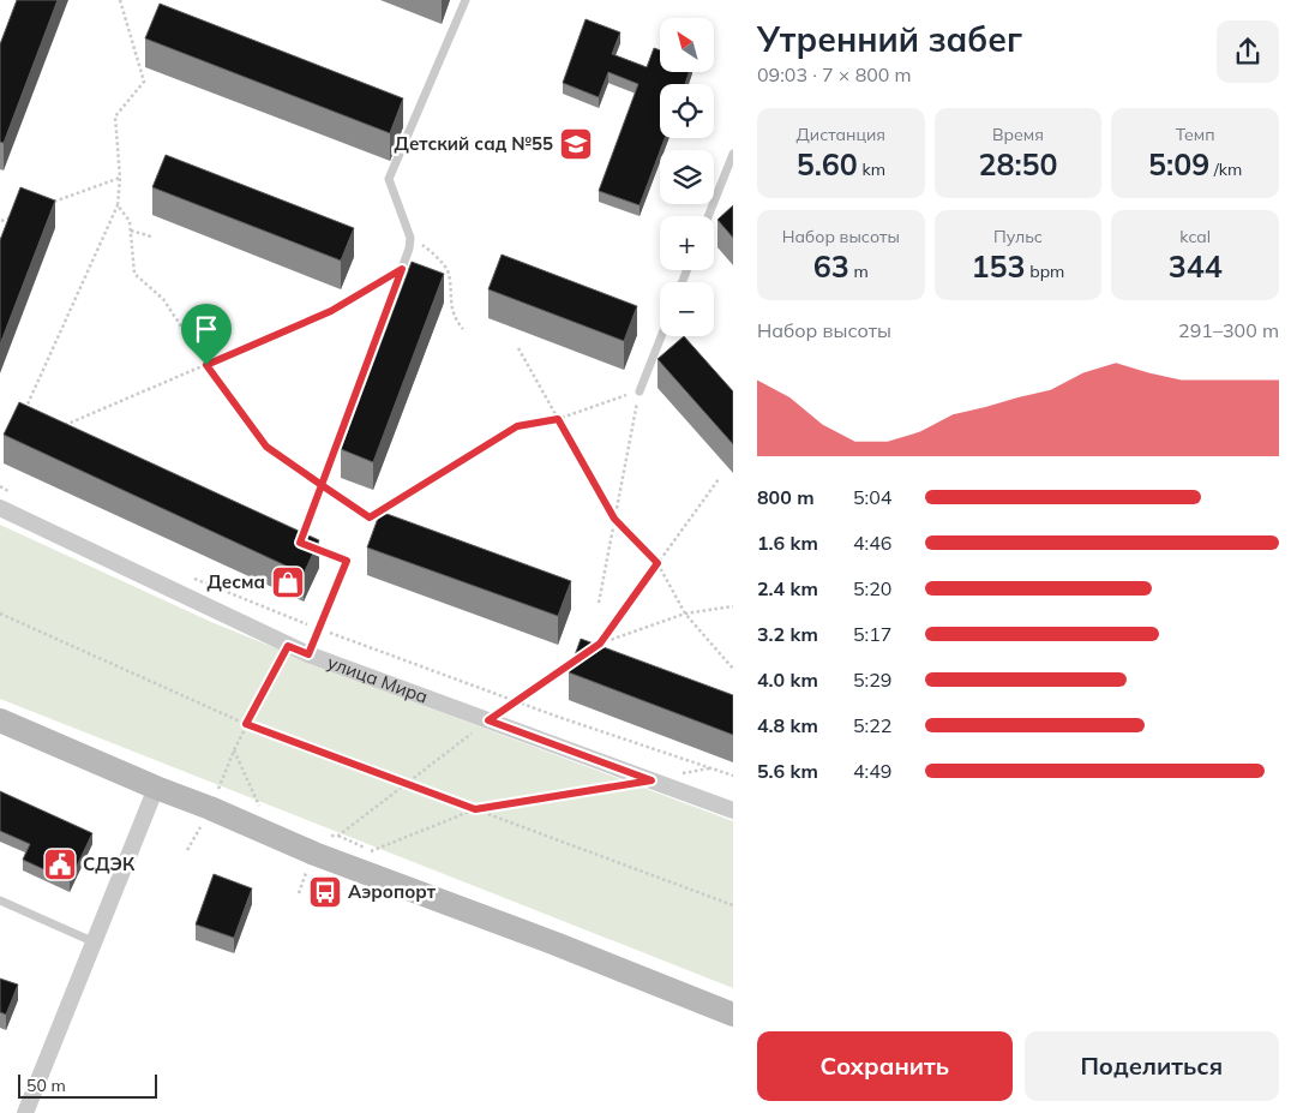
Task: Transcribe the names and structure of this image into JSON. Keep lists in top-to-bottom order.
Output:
{
  "streets": {
    "street": ["улица Мира"]
  },
  "places": {
    "school or university": ["Детский сад №55"],
    "shop": ["Десма"],
    "public building": ["СДЭК"],
    "bus stop": ["Аэропорт"]
  },
  "scale_bar": "50 m",
  "north": "top left",
  "page": {
    "heading": ["Утренний забег", "09:03 · 7 × 800 m"],
    "map_buttons": ["+", "−"],
    "stats": [
      ["Дистанция", "5.60 km"],
      ["Время", "28:50"],
      ["Темп", "5:09 /km"],
      ["Набор высоты", "63 m"],
      ["Пульс", "153 bpm"],
      ["kcal", "344"]
    ],
    "chart": ["Набор высоты", "291–300 m"],
    "list": [
      {
        "name": "800 m",
        "note": "5:04"
      },
      {
        "name": "1.6 km",
        "note": "4:46"
      },
      {
        "name": "2.4 km",
        "note": "5:20"
      },
      {
        "name": "3.2 km",
        "note": "5:17"
      },
      {
        "name": "4.0 km",
        "note": "5:29"
      },
      {
        "name": "4.8 km",
        "note": "5:22"
      },
      {
        "name": "5.6 km",
        "note": "4:49"
      }
    ],
    "buttons": ["Сохранить", "Поделиться"],
    "scale": "50 m"
  }
}
